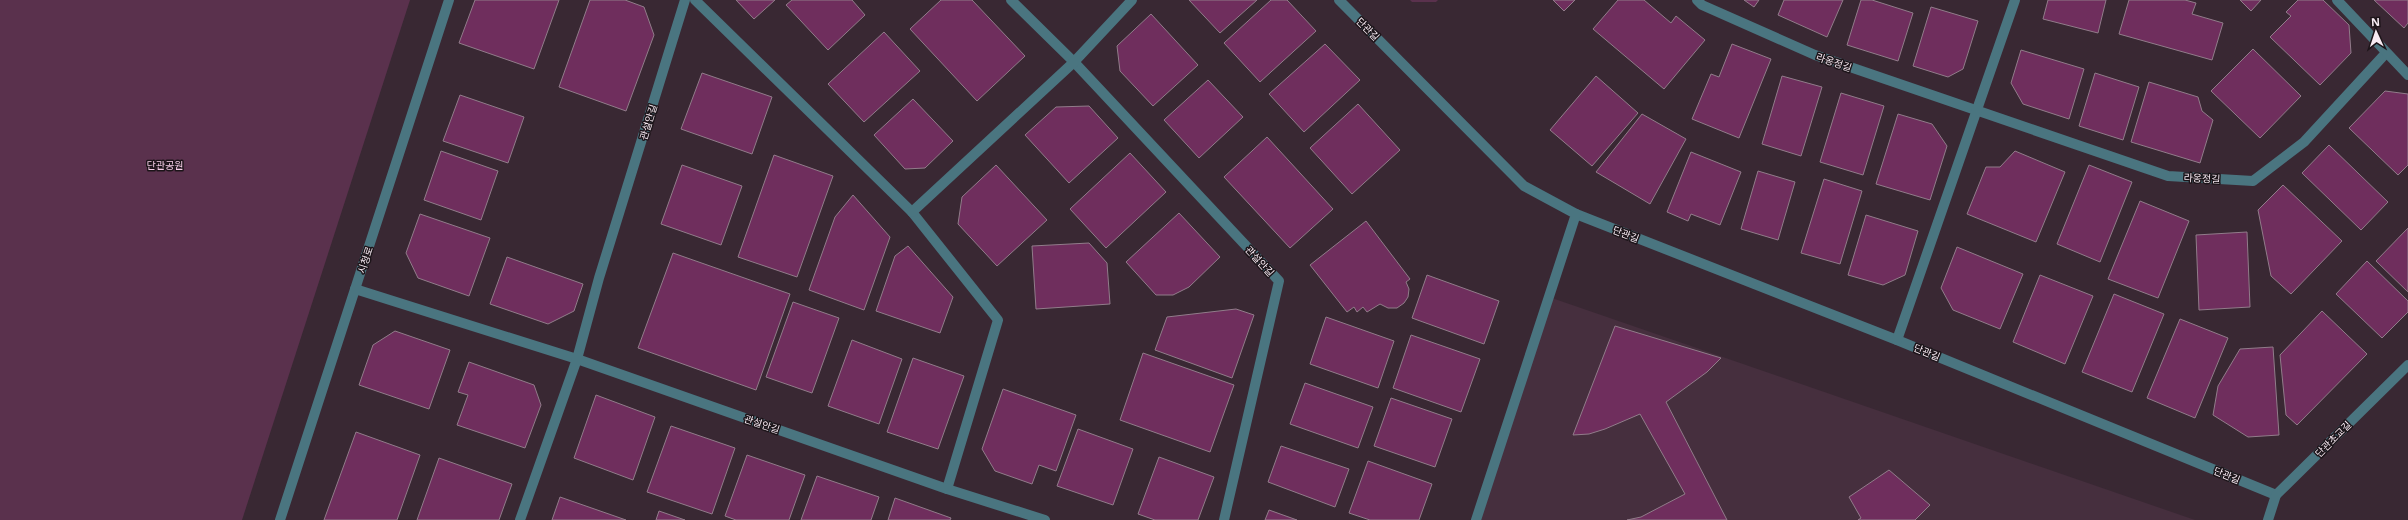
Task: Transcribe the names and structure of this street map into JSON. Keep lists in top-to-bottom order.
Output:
{
  "streets": {
    "street": [
      "단관길",
      "라옹정길",
      "관설안길",
      "시청로",
      "단관초교길"
    ]
  },
  "crossings": [
    ["단관길", "단관초교길"]
  ],
  "parks": ["단관공원"],
  "north": "top"
}
